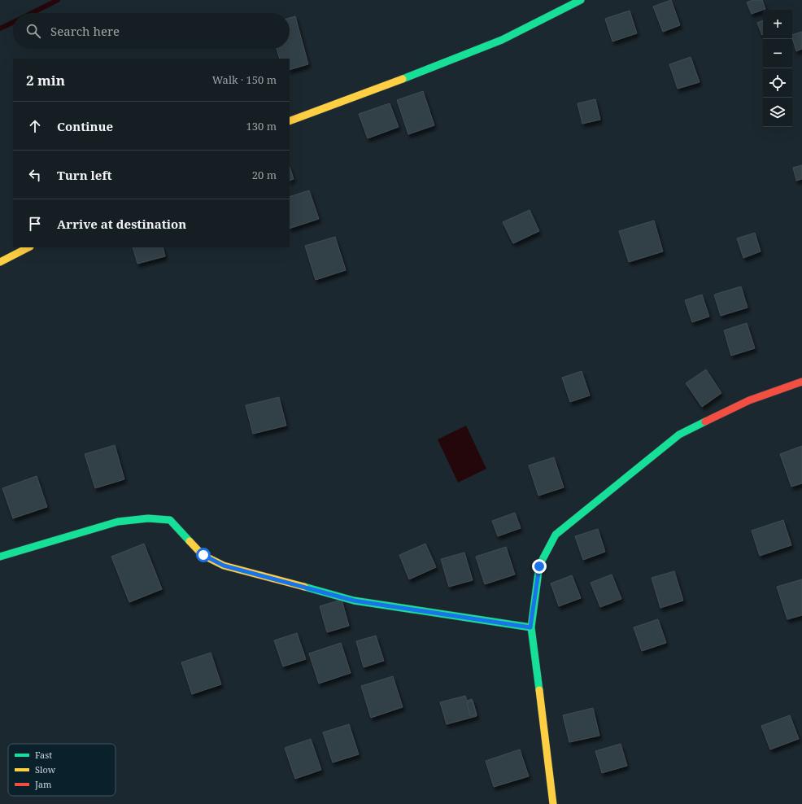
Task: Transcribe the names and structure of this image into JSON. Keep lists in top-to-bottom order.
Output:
{
  "legend": ["Fast", "Slow", "Jam"],
  "page": {
    "map_buttons": ["+", "−"],
    "search": "Search here",
    "heading": ["2 min", "Walk · 150 m"],
    "list": [
      ["Continue", "130 m"],
      ["Turn left", "20 m"],
      "Arrive at destination"
    ]
  }
}
